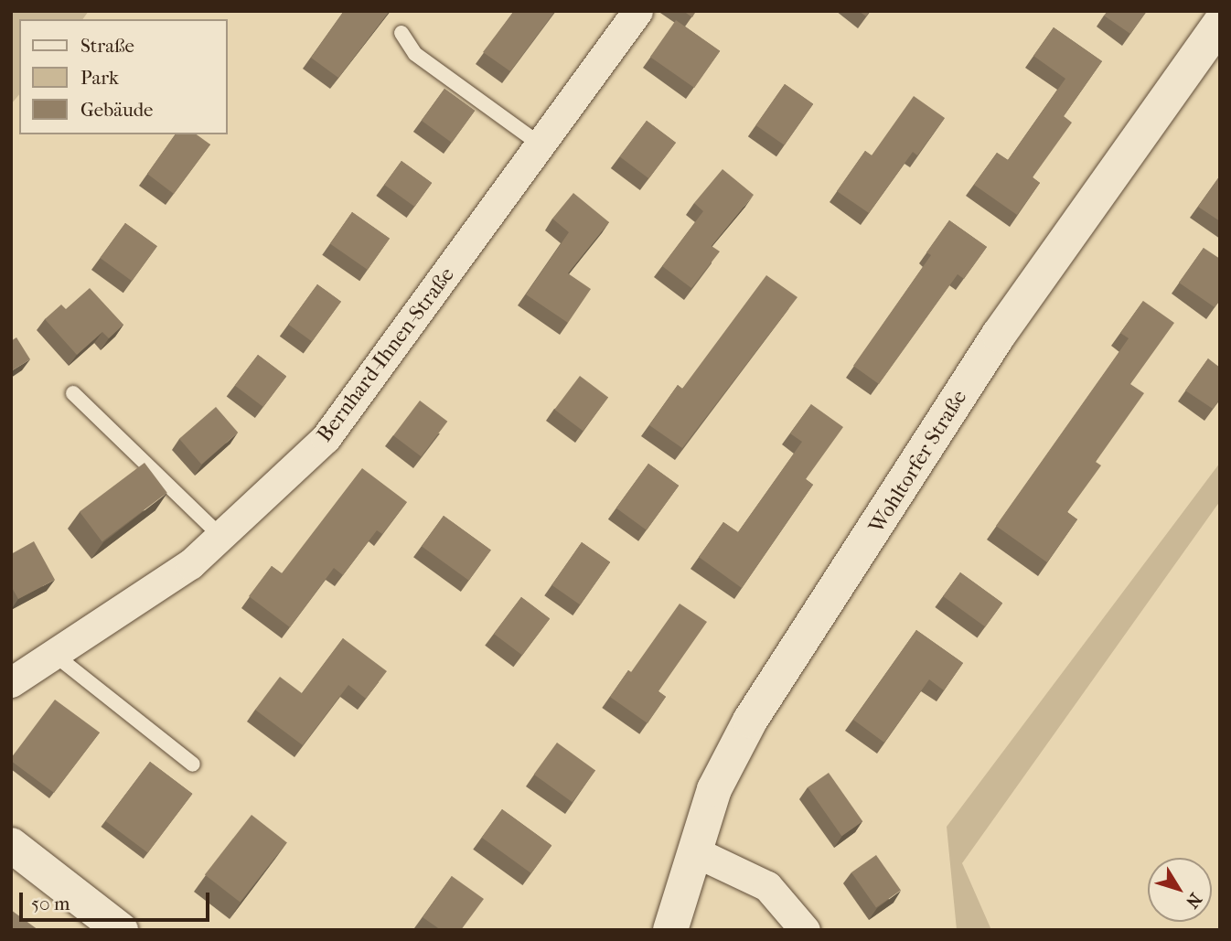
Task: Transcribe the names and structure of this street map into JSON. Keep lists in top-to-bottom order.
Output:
{
  "streets": {
    "street": ["Bernhard-Ihnen-Straße", "Wohltorfer Straße"]
  },
  "legend": ["Straße", "Park", "Gebäude"],
  "scale_bar": "50 m",
  "north": "bottom right"
}
